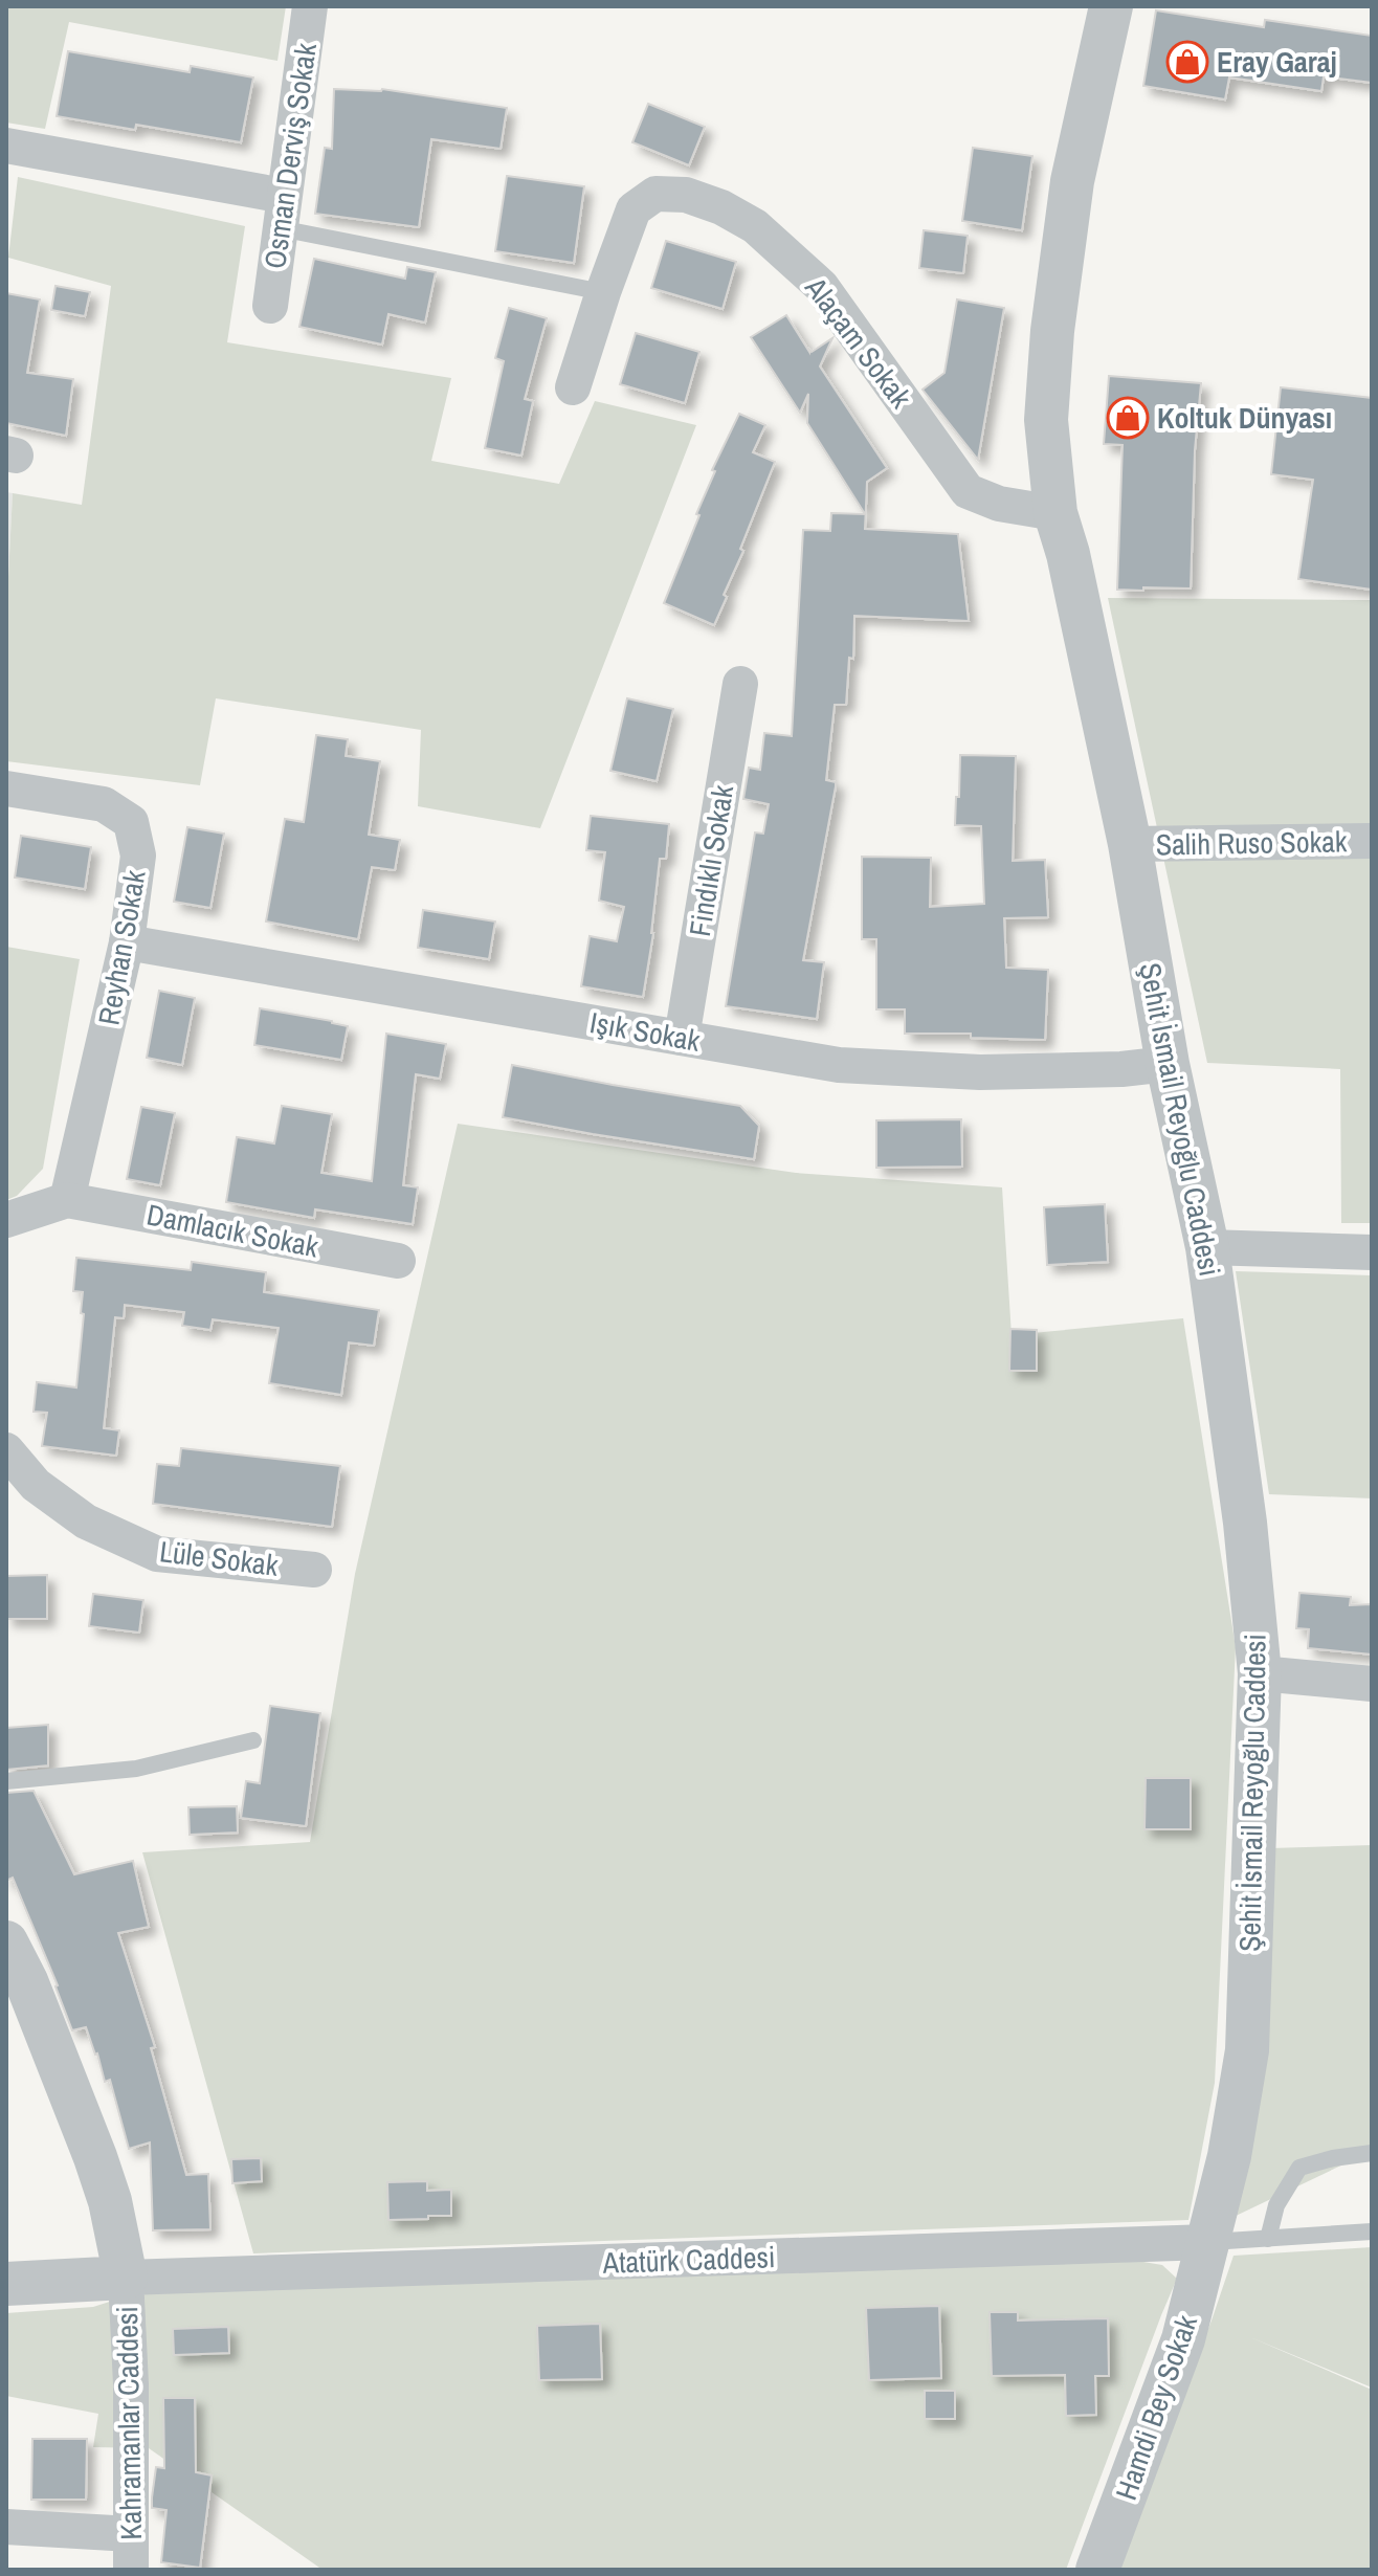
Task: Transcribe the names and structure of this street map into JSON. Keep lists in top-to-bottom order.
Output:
{
  "streets": {
    "street": [
      "Osman Derviş Sokak",
      "Alaçam Sokak",
      "Salih Ruso Sokak",
      "Findıklı Sokak",
      "Reyhan Sokak",
      "Işık Sokak",
      "Şehit İsmail Reyoğlu Caddesi",
      "Damlacık Sokak",
      "Lüle Sokak",
      "Atatürk Caddesi",
      "Hamdi Bey Sokak",
      "Kahramanlar Caddesi"
    ]
  },
  "crossings": [
    ["Alaçam Sokak", "Şehit İsmail Reyoğlu Caddesi"],
    ["Salih Ruso Sokak", "Şehit İsmail Reyoğlu Caddesi"],
    ["Findıklı Sokak", "Işık Sokak"],
    ["Reyhan Sokak", "Işık Sokak"],
    ["Reyhan Sokak", "Damlacık Sokak"],
    ["Işık Sokak", "Şehit İsmail Reyoğlu Caddesi"],
    ["Şehit İsmail Reyoğlu Caddesi", "Atatürk Caddesi"],
    ["Şehit İsmail Reyoğlu Caddesi", "Hamdi Bey Sokak"],
    ["Atatürk Caddesi", "Hamdi Bey Sokak"],
    ["Atatürk Caddesi", "Kahramanlar Caddesi"]
  ],
  "places": {
    "shop": ["Eray Garaj", "Koltuk Dünyası"]
  }
}
